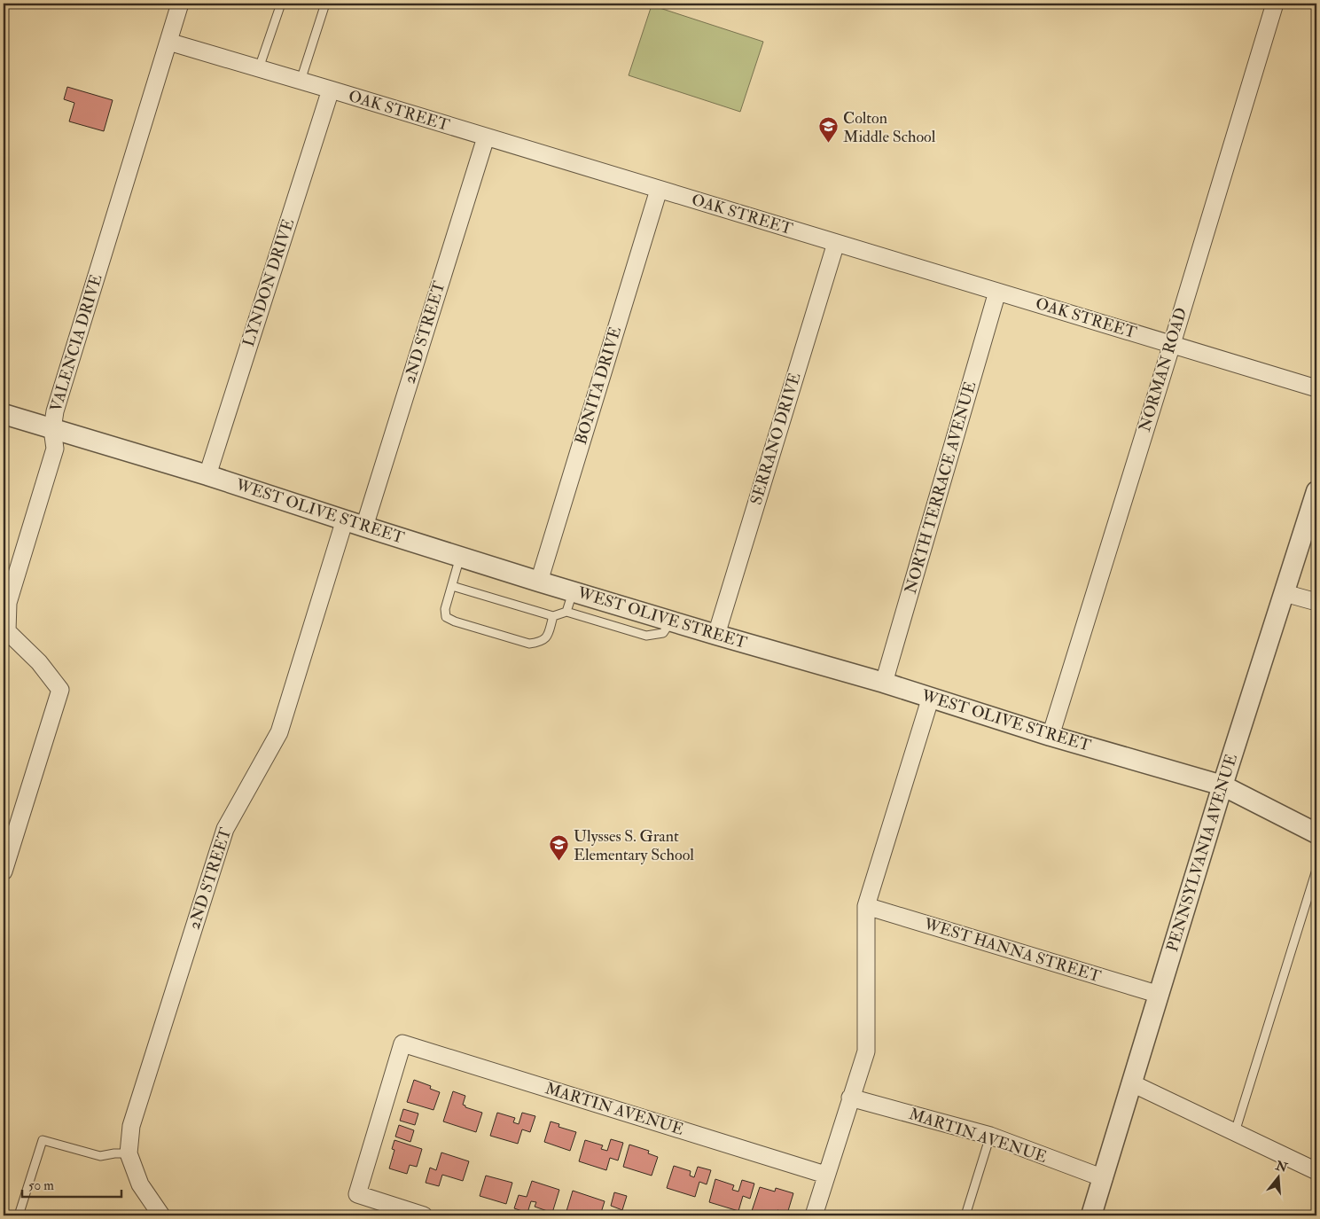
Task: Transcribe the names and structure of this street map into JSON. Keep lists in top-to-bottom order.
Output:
{
  "streets": {
    "street": [
      "OAK STREET",
      "LYNDON DRIVE",
      "2ND STREET",
      "VALENCIA DRIVE",
      "NORMAN ROAD",
      "BONITA DRIVE",
      "SERRANO DRIVE",
      "NORTH TERRACE AVENUE",
      "WEST OLIVE STREET",
      "PENNSYLVANIA AVENUE",
      "WEST HANNA STREET",
      "MARTIN AVENUE"
    ]
  },
  "crossings": [
    ["OAK STREET", "LYNDON DRIVE"],
    ["OAK STREET", "2ND STREET"],
    ["OAK STREET", "VALENCIA DRIVE"],
    ["OAK STREET", "NORMAN ROAD"],
    ["OAK STREET", "BONITA DRIVE"],
    ["OAK STREET", "SERRANO DRIVE"],
    ["OAK STREET", "NORTH TERRACE AVENUE"],
    ["LYNDON DRIVE", "WEST OLIVE STREET"],
    ["2ND STREET", "WEST OLIVE STREET"],
    ["VALENCIA DRIVE", "WEST OLIVE STREET"],
    ["NORMAN ROAD", "WEST OLIVE STREET"],
    ["BONITA DRIVE", "WEST OLIVE STREET"],
    ["SERRANO DRIVE", "WEST OLIVE STREET"],
    ["NORTH TERRACE AVENUE", "WEST OLIVE STREET"],
    ["WEST OLIVE STREET", "PENNSYLVANIA AVENUE"],
    ["PENNSYLVANIA AVENUE", "WEST HANNA STREET"],
    ["PENNSYLVANIA AVENUE", "MARTIN AVENUE"]
  ],
  "places": {
    "school or university": ["Colton Middle School", "Ulysses S. Grant Elementary School"]
  },
  "scale_bar": "50 m",
  "north": "top"
}
